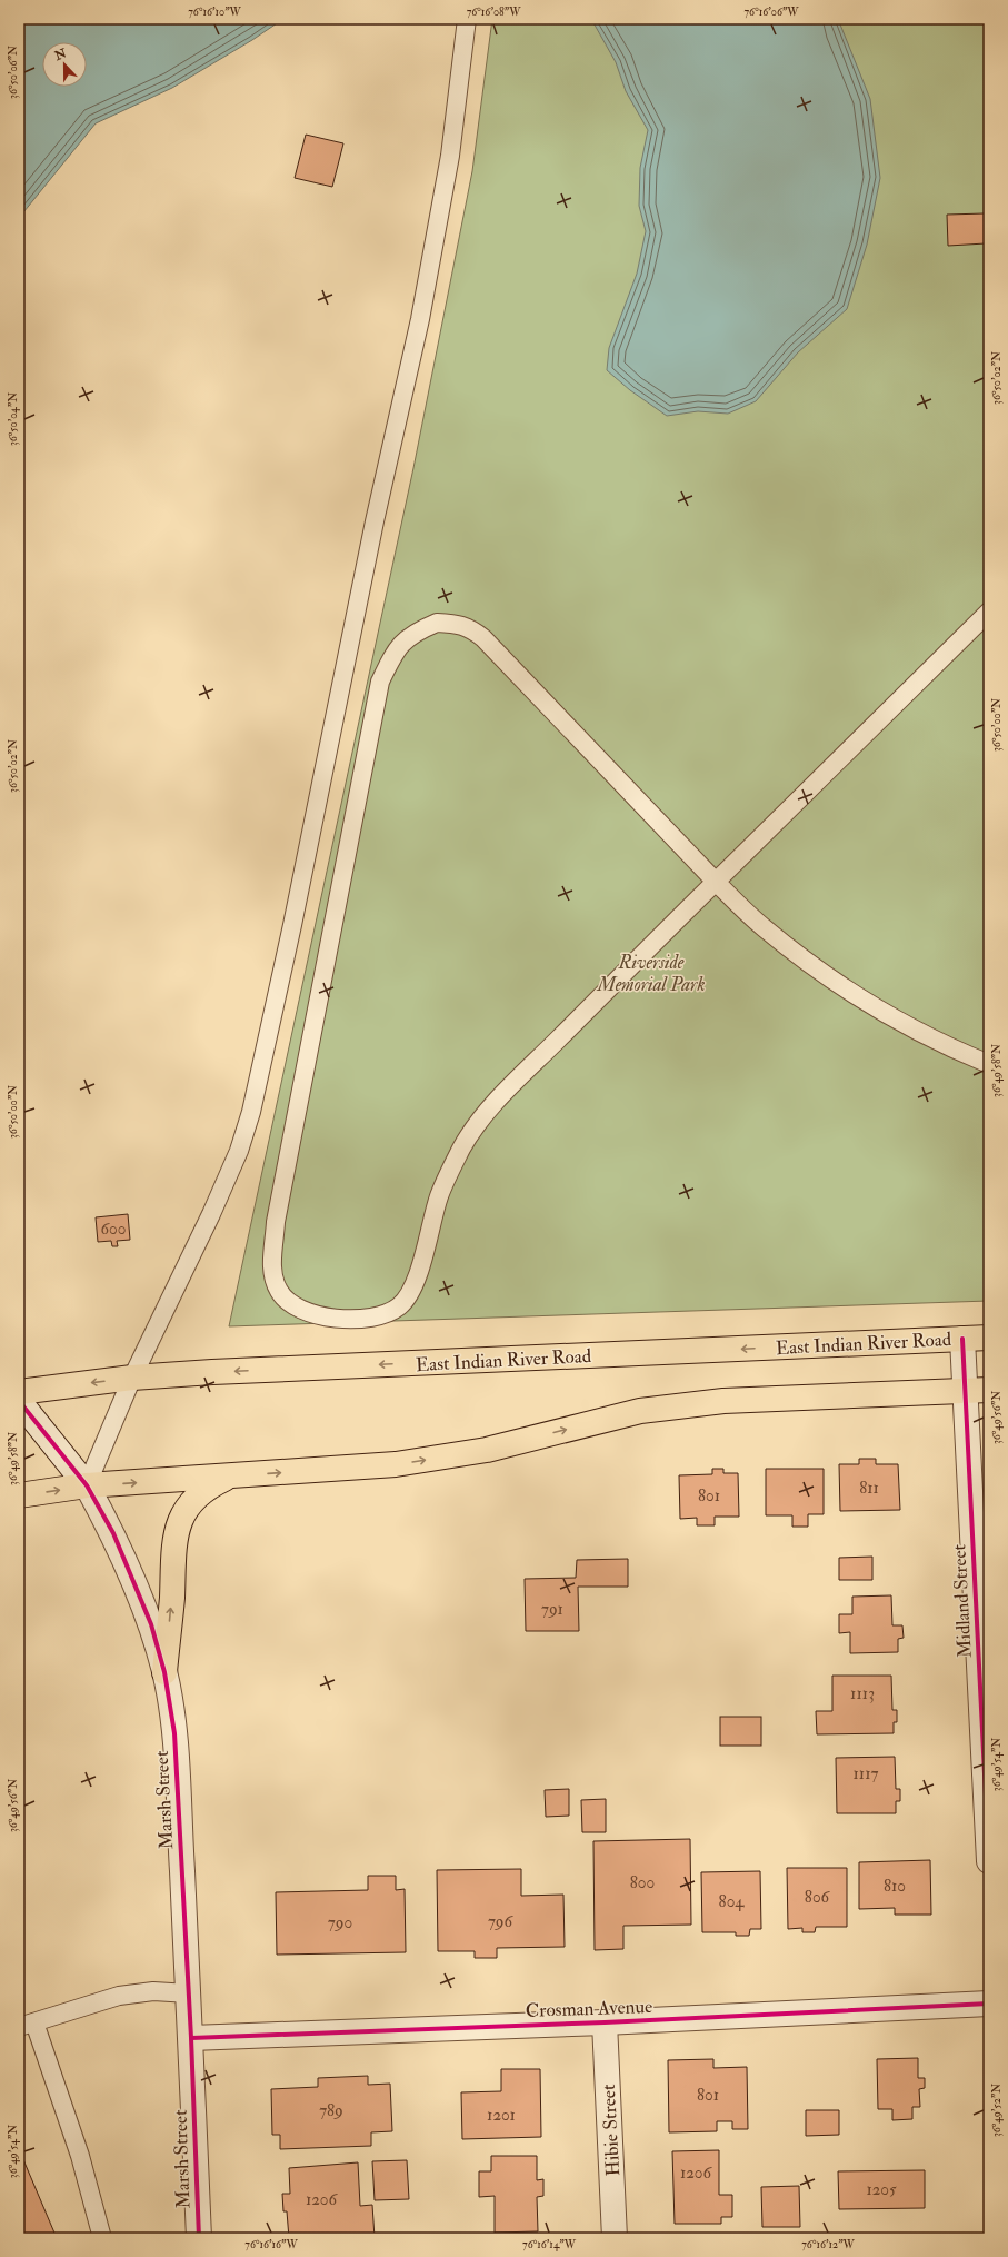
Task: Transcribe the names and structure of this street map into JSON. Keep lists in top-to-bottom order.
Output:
{
  "streets": {
    "main road": ["East Indian River Road"],
    "street": [
      "Midland Street",
      "Marsh Street",
      "Crosman Avenue",
      "Hibie Street"
    ]
  },
  "crossings": [
    ["East Indian River Road", "Midland Street"],
    ["Marsh Street", "Crosman Avenue"],
    ["Crosman Avenue", "Hibie Street"]
  ],
  "parks": ["Riverside Memorial Park"],
  "house_numbers": [
    "600",
    "811",
    "801",
    "791",
    "1113",
    "1117",
    "800",
    "810",
    "806",
    "804",
    "796",
    "790",
    "801",
    "789",
    "1201",
    "1206",
    "1205",
    "1206"
  ],
  "north": "top",
  "coordinates": [
    "76°16'10\"W",
    "76°16'08\"W",
    "76°16'06\"W",
    "36°50'06\"N",
    "36°50'02\"N",
    "36°50'04\"N",
    "36°50'00\"N",
    "36°49'58\"N",
    "36°49'56\"N",
    "36°49'54\"N",
    "36°49'52\"N",
    "76°16'16\"W",
    "76°16'14\"W",
    "76°16'12\"W"
  ]
}
